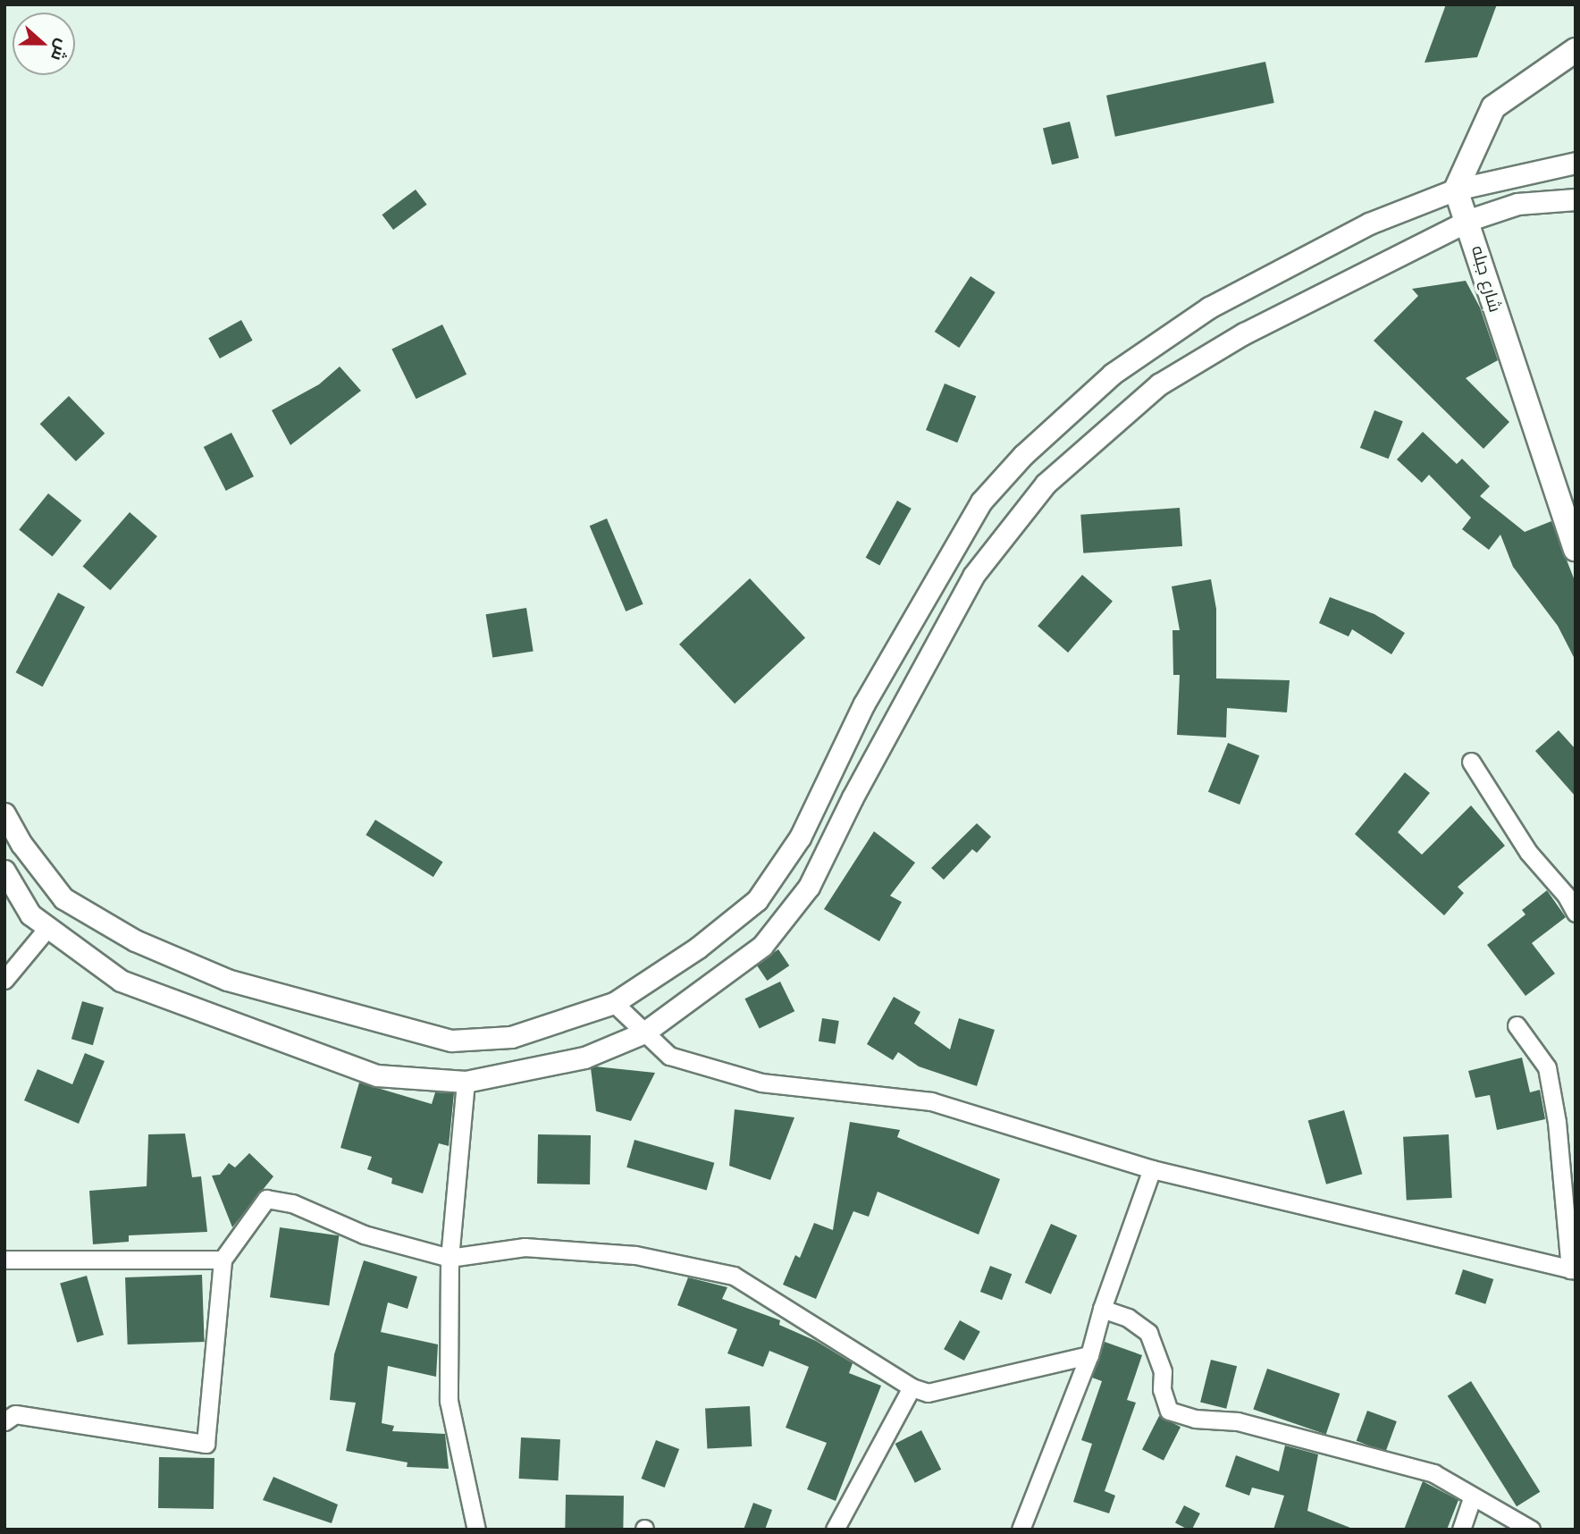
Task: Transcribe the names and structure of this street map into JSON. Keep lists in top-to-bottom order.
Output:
{
  "streets": {
    "main road": ["شارع جبله"]
  },
  "north": "right"
}
